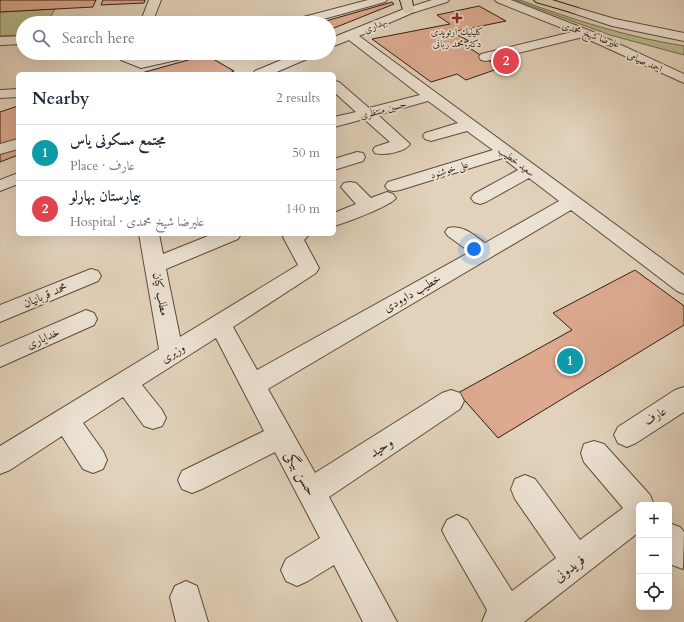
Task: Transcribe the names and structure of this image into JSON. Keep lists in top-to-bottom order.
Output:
{
  "streets": {
    "main road": ["علیرضا شیخ محمدی"],
    "street": [
      "بهداری",
      "احمد صیامی",
      "حسین منتظری",
      "سعید خطیب",
      "علی خوشنود",
      "خطیب داوودی",
      "مطلب کیان",
      "محمد قربانیان",
      "خدایاری",
      "وزیری",
      "عارف",
      "وحید",
      "حسن بیگی",
      "فریدونی"
    ]
  },
  "crossings": [
    ["بهداری", "سعید خطیب"],
    ["علیرضا شیخ محمدی", "احمد صیامی"],
    ["حسین منتظری", "سعید خطیب"],
    ["سعید خطیب", "علی خوشنود"],
    ["سعید خطیب", "خطیب داوودی"],
    ["خطیب داوودی", "حسن بیگی"],
    ["مطلب کیان", "وزیری"],
    ["وزیری", "حسن بیگی"],
    ["وحید", "حسن بیگی"]
  ],
  "places": {
    "health": ["كلينيك ارتوپدى دكتر محمد ربانى"]
  },
  "page": {
    "search": "Search here",
    "pins": ["2", "1"],
    "heading": ["Nearby", "2 results"],
    "list": [
      {
        "mark": "1",
        "name": "مجتمع مسکونی یاس",
        "note": "Place · عارف",
        "value": "50 m"
      },
      {
        "mark": "2",
        "name": "بیمارستان بهارلو",
        "note": "Hospital · علیرضا شیخ محمدی",
        "value": "140 m"
      }
    ],
    "map_buttons": ["+", "−"]
  }
}
